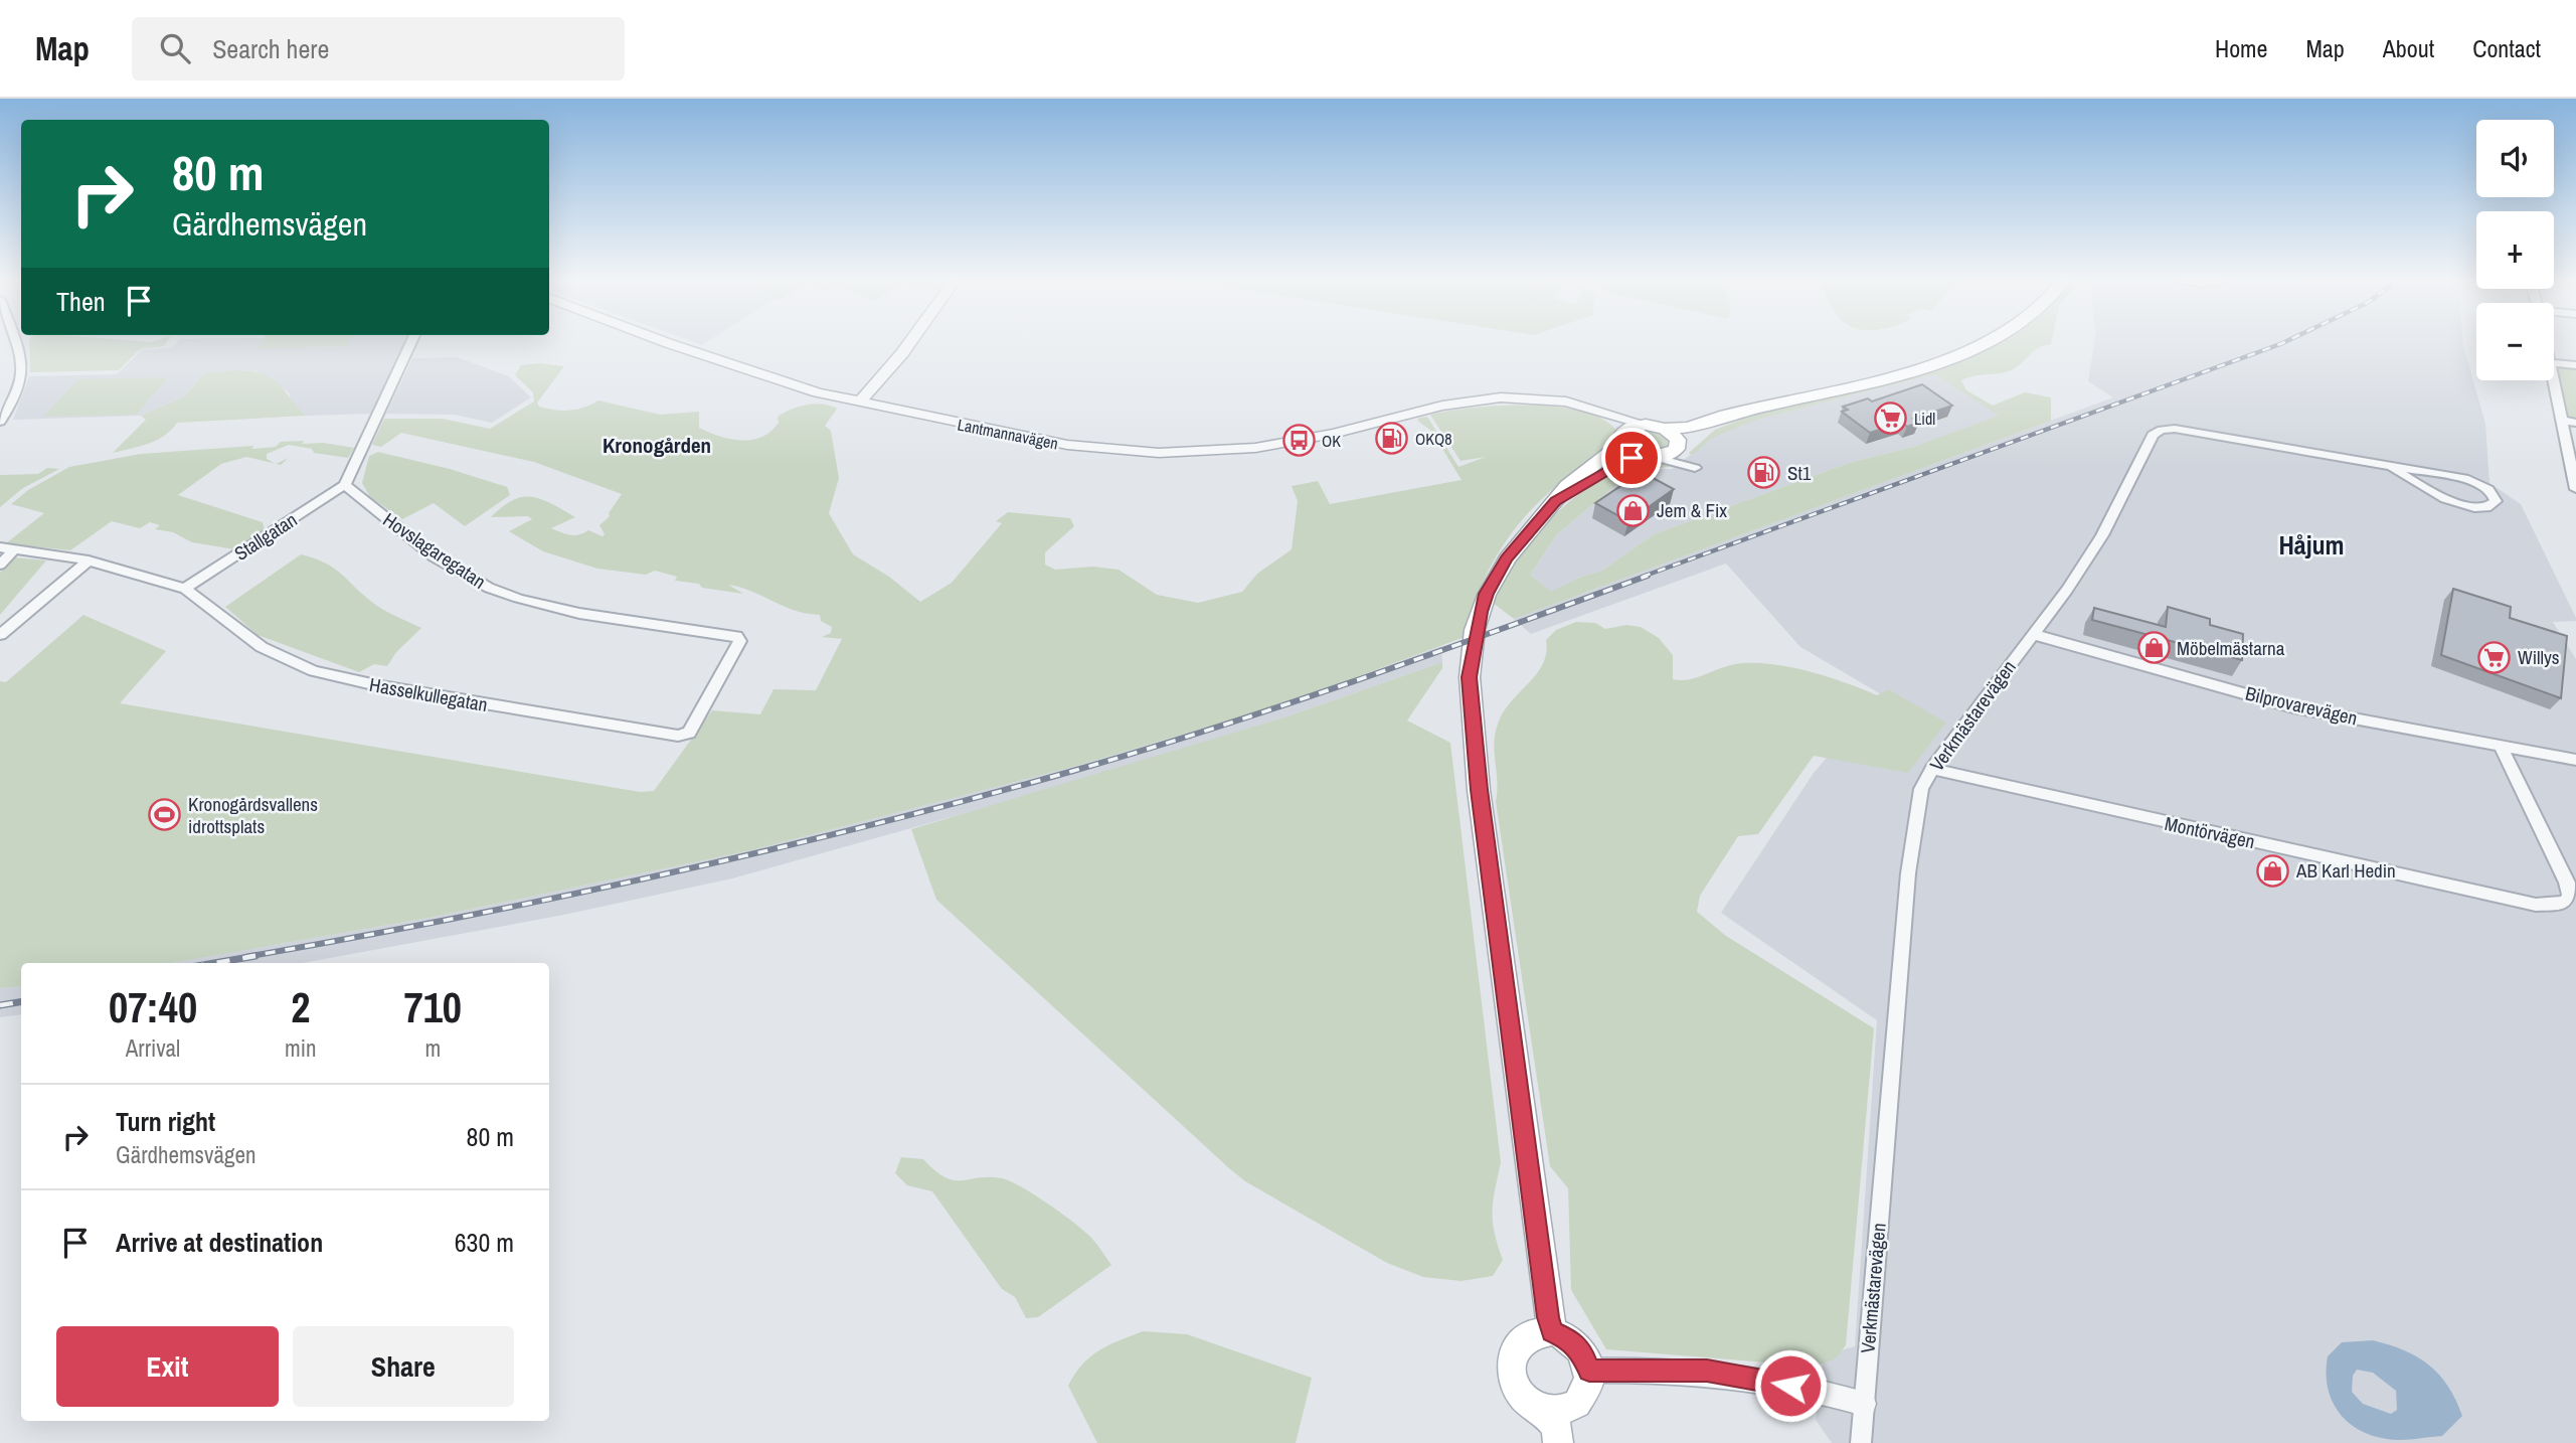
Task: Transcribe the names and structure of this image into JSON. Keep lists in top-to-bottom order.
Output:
{
  "streets": {
    "street": [
      "Lantmannavägen",
      "Stallgatan",
      "Hovslagaregatan",
      "Hasselkullegatan",
      "Bilprovarevägen",
      "Verkmästarevägen",
      "Montörvägen"
    ]
  },
  "crossings": [
    ["Stallgatan", "Hovslagaregatan"],
    ["Stallgatan", "Hasselkullegatan"],
    ["Hovslagaregatan", "Hasselkullegatan"],
    ["Bilprovarevägen", "Verkmästarevägen"],
    ["Bilprovarevägen", "Montörvägen"],
    ["Verkmästarevägen", "Montörvägen"]
  ],
  "districts": ["Kronogården", "Håjum"],
  "places": {
    "supermarket": ["Lidl", "Willys"],
    "fuel station": ["OKQ8", "St1"],
    "bus stop": ["OK"],
    "shop": ["Jem & Fix", "Möbelmästarna", "AB Karl Hedin"],
    "sports": ["Kronogårdsvallens idrottsplats"]
  },
  "page": {
    "header": "Map",
    "search": "Search here",
    "nav": [
      "Home",
      "Map",
      "About",
      "Contact"
    ],
    "map_buttons": ["+", "−"],
    "turn": ["80 m", "Gärdhemsvägen"],
    "then": "Then",
    "eta": [
      "07:40",
      "Arrival",
      "2",
      "min",
      "710",
      "m"
    ],
    "list": [
      {
        "name": "Turn right",
        "note": "Gärdhemsvägen",
        "value": "80 m"
      },
      {
        "name": "Arrive at destination",
        "value": "630 m"
      }
    ],
    "buttons": ["Exit", "Share"]
  }
}
